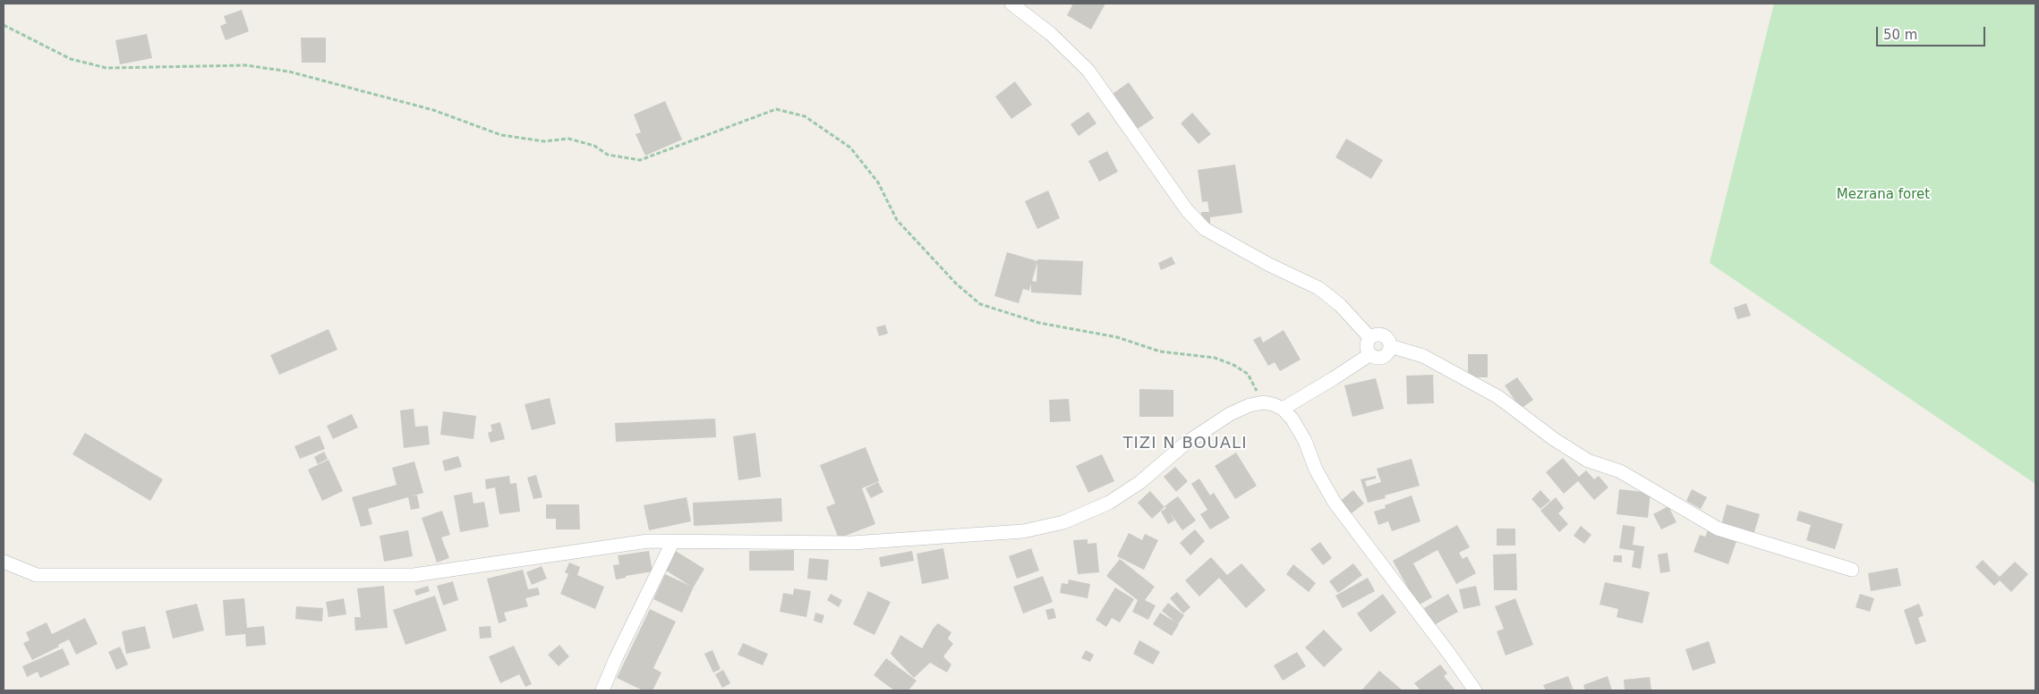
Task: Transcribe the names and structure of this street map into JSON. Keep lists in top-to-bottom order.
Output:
{
  "districts": ["TIZI N BOUALI"],
  "parks": ["Mezrana foret"],
  "scale_bar": "50 m"
}
